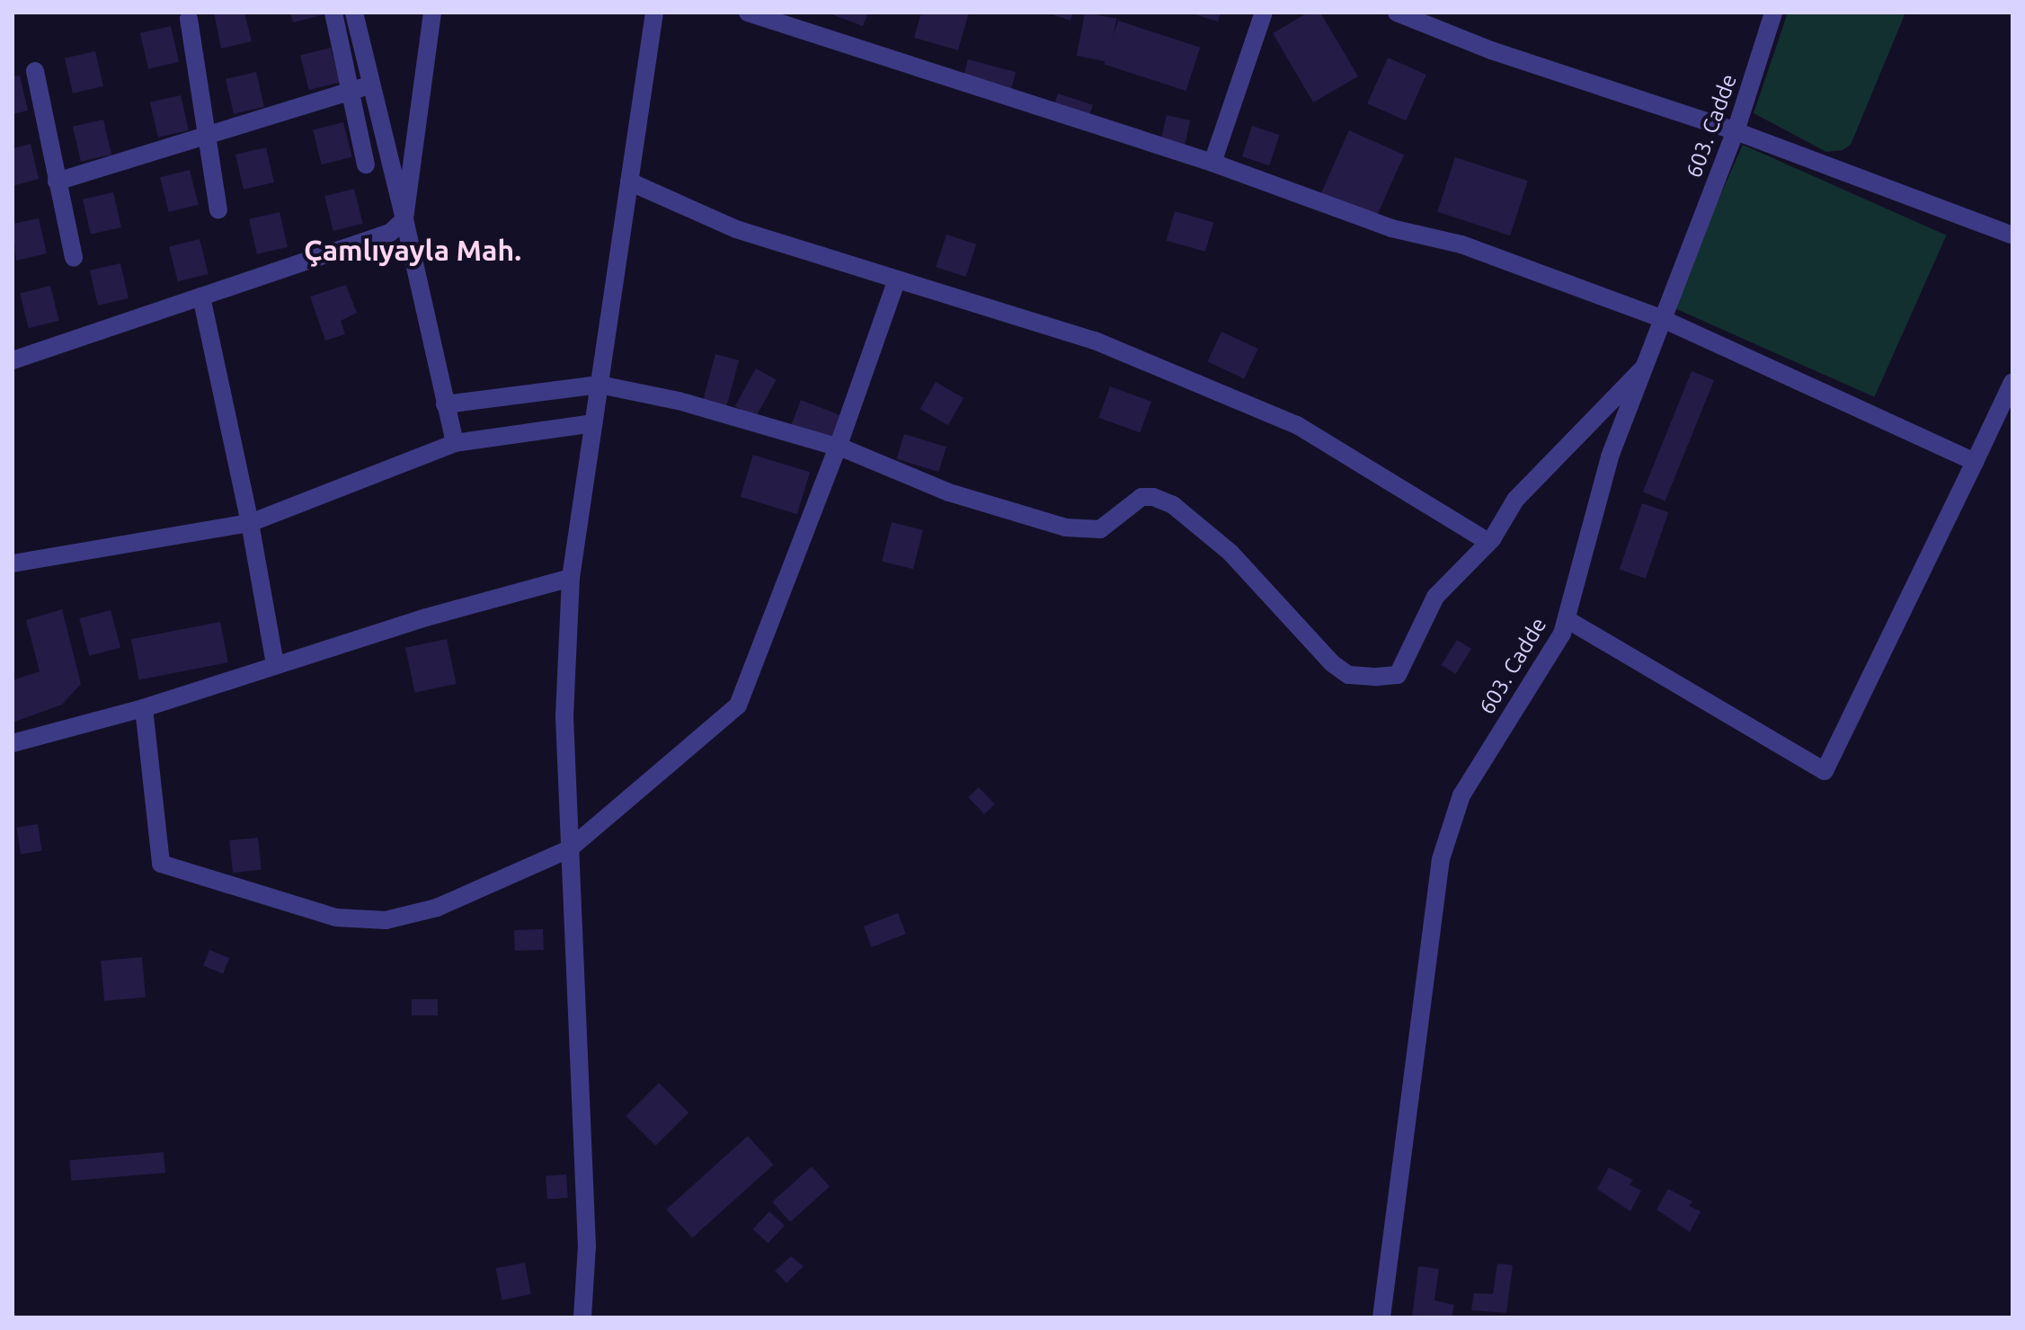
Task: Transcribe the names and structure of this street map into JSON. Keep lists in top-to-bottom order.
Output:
{
  "streets": {
    "street": ["603. Cadde"]
  },
  "districts": ["Çamlıyayla Mah."]
}
